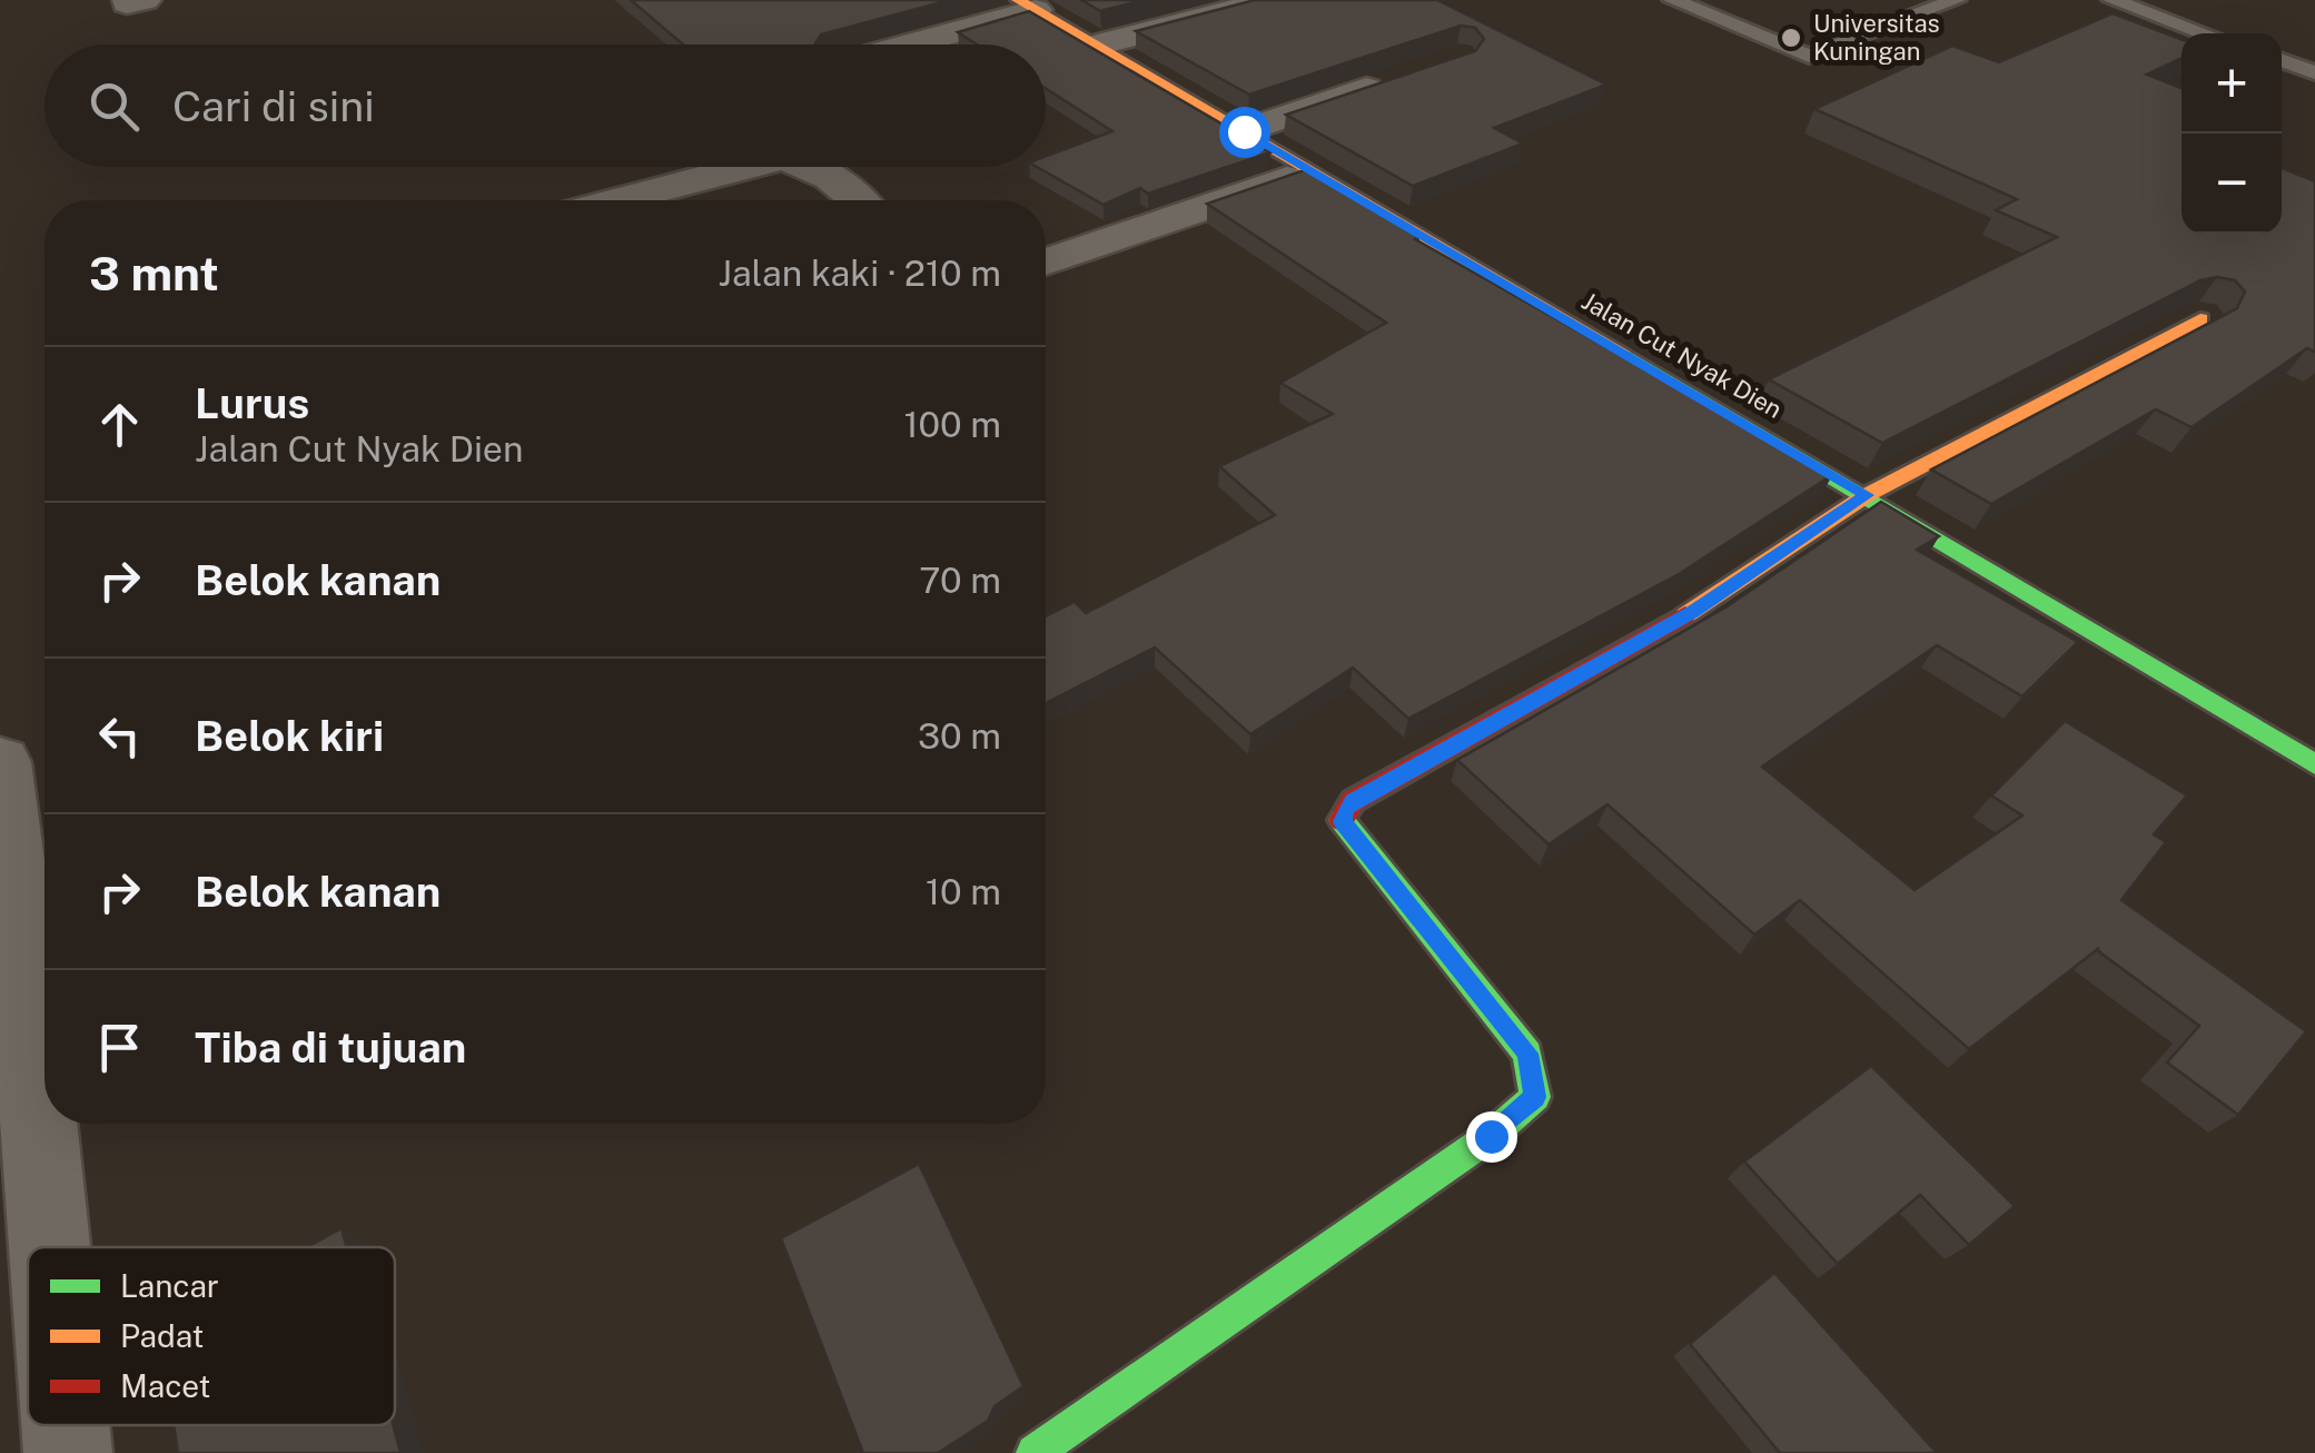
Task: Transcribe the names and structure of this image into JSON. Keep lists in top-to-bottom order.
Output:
{
  "streets": {
    "street": ["Jalan Cut Nyak Dien"]
  },
  "places": ["Universitas Kuningan"],
  "legend": ["Lancar", "Padat", "Macet"],
  "page": {
    "map_buttons": ["+", "−"],
    "search": "Cari di sini",
    "heading": ["3 mnt", "Jalan kaki · 210 m"],
    "list": [
      ["Lurus", "Jalan Cut Nyak Dien", "100 m"],
      ["Belok kanan", "70 m"],
      ["Belok kiri", "30 m"],
      ["Belok kanan", "10 m"],
      "Tiba di tujuan"
    ]
  }
}
